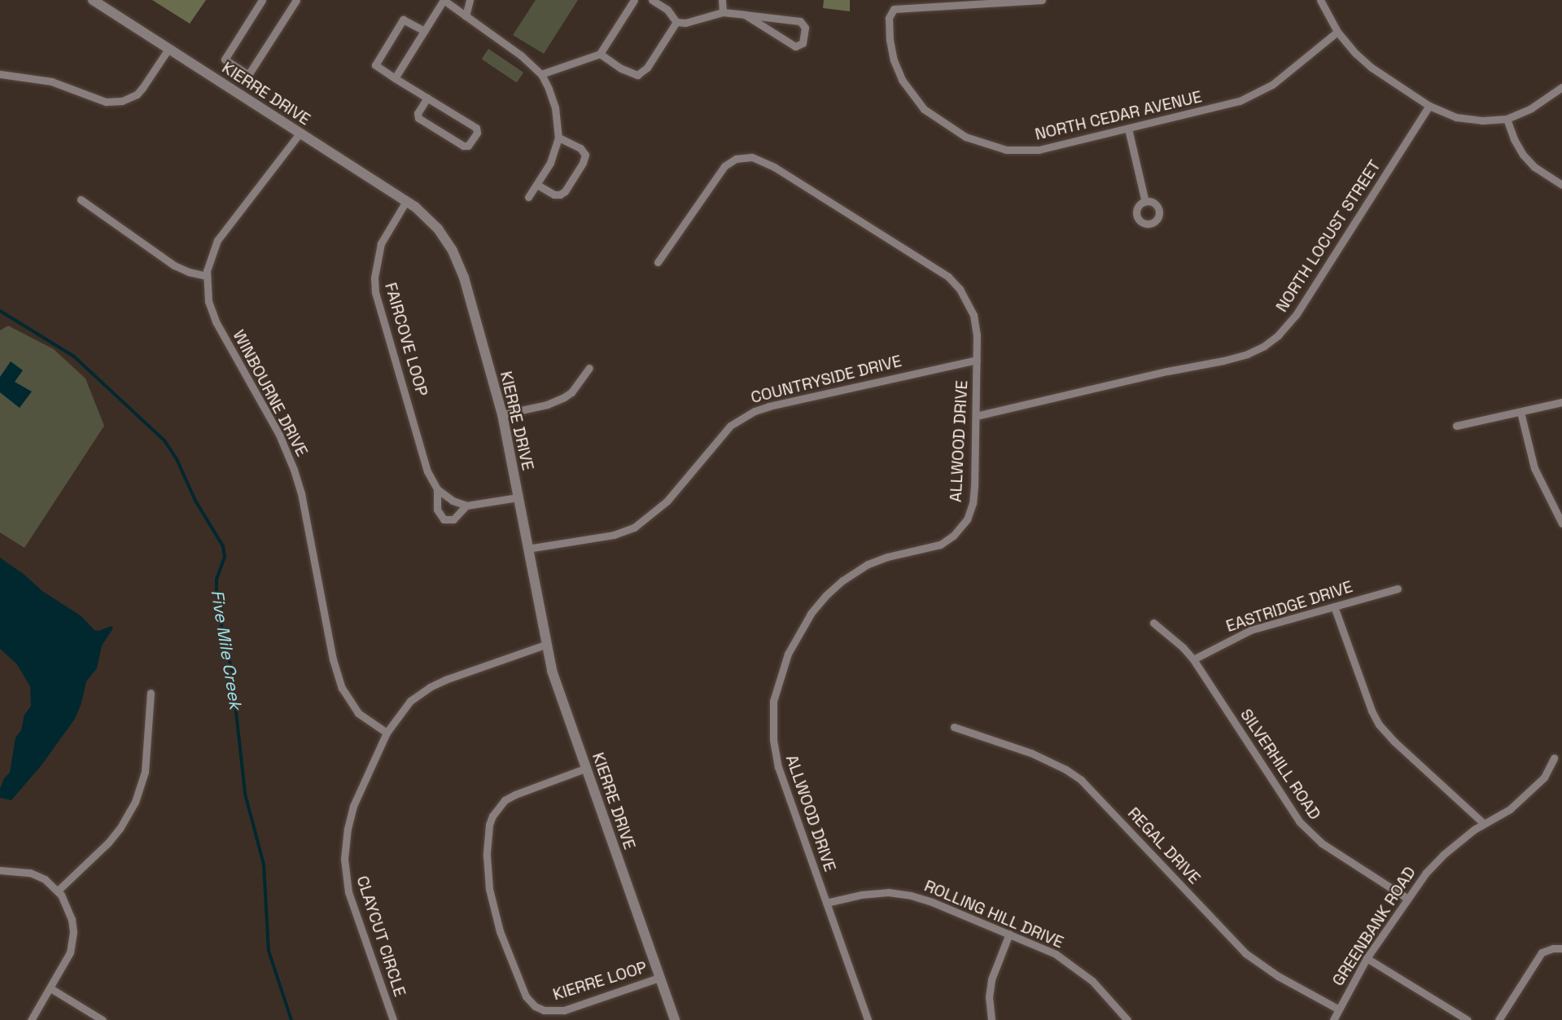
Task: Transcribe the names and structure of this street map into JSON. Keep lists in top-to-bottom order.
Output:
{
  "streets": {
    "street": [
      "KIERRE DRIVE",
      "NORTH CEDAR AVENUE",
      "NORTH LOCUST STREET",
      "FAIRCOVE LOOP",
      "COUNTRYSIDE DRIVE",
      "WINBOURNE DRIVE",
      "ALLWOOD DRIVE",
      "EASTRIDGE DRIVE",
      "SILVERHILL ROAD",
      "REGAL DRIVE",
      "ROLLING HILL DRIVE",
      "GREENBANK ROAD",
      "CLAYCUT CIRCLE",
      "KIERRE LOOP"
    ]
  },
  "crossings": [
    ["KIERRE DRIVE", "FAIRCOVE LOOP"],
    ["KIERRE DRIVE", "COUNTRYSIDE DRIVE"],
    ["KIERRE DRIVE", "WINBOURNE DRIVE"],
    ["KIERRE DRIVE", "CLAYCUT CIRCLE"],
    ["KIERRE DRIVE", "KIERRE LOOP"],
    ["NORTH LOCUST STREET", "ALLWOOD DRIVE"],
    ["COUNTRYSIDE DRIVE", "ALLWOOD DRIVE"],
    ["WINBOURNE DRIVE", "CLAYCUT CIRCLE"],
    ["ALLWOOD DRIVE", "ROLLING HILL DRIVE"],
    ["EASTRIDGE DRIVE", "SILVERHILL ROAD"],
    ["SILVERHILL ROAD", "GREENBANK ROAD"],
    ["REGAL DRIVE", "GREENBANK ROAD"]
  ],
  "water": ["Five Mile Creek"]
}
